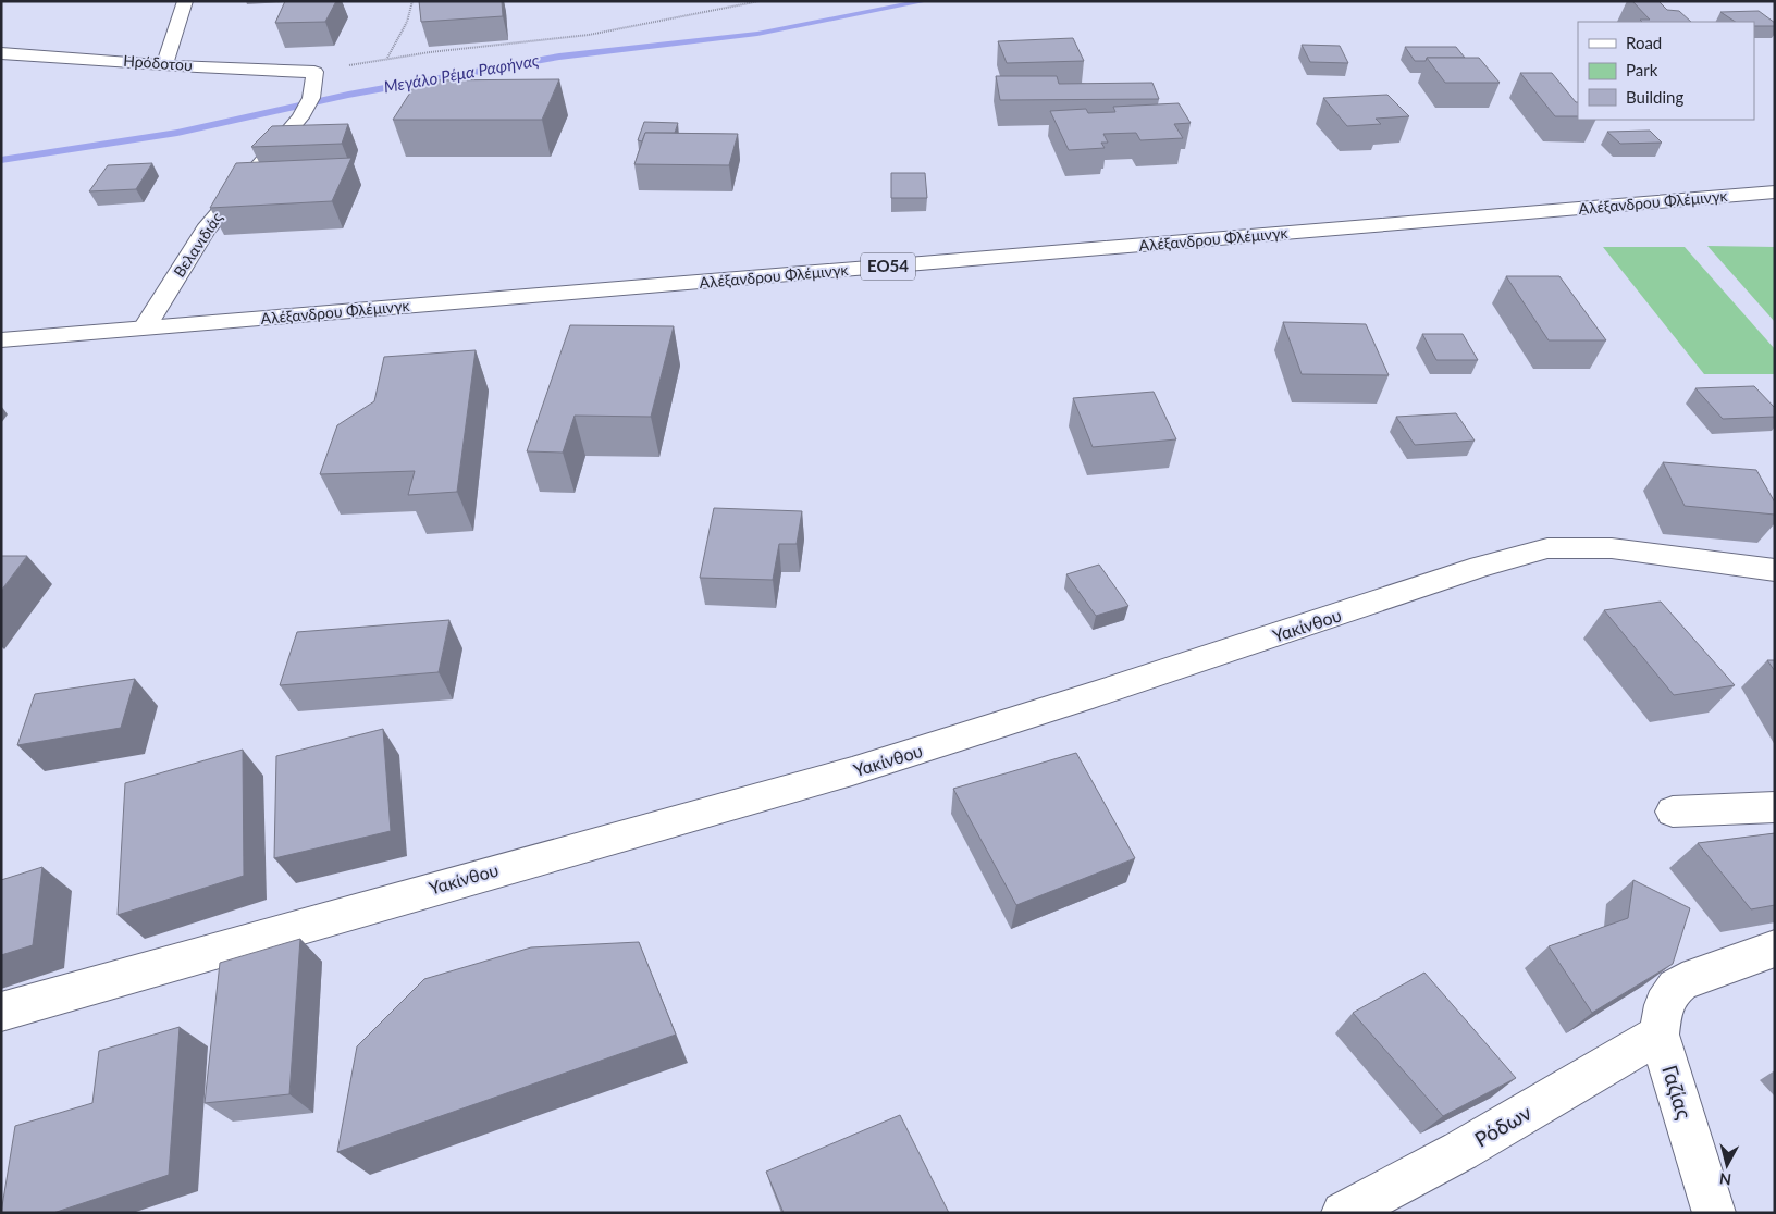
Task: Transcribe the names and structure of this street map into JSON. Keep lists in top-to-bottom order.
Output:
{
  "streets": {
    "street": [
      "Ηρόδοτου",
      "Αλέξανδρου Φλέμινγκ",
      "Βελανιδιάς",
      "ΕΟ54",
      "Υακίνθου",
      "Γαζίας",
      "Ρόδων"
    ]
  },
  "crossings": [
    ["Ηρόδοτου", "Βελανιδιάς"],
    ["Αλέξανδρου Φλέμινγκ", "Βελανιδιάς"],
    ["Γαζίας", "Ρόδων"]
  ],
  "water": ["Μεγάλο Ρέμα Ραφήνας"],
  "legend": ["Road", "Park", "Building"],
  "north": "bottom"
}
